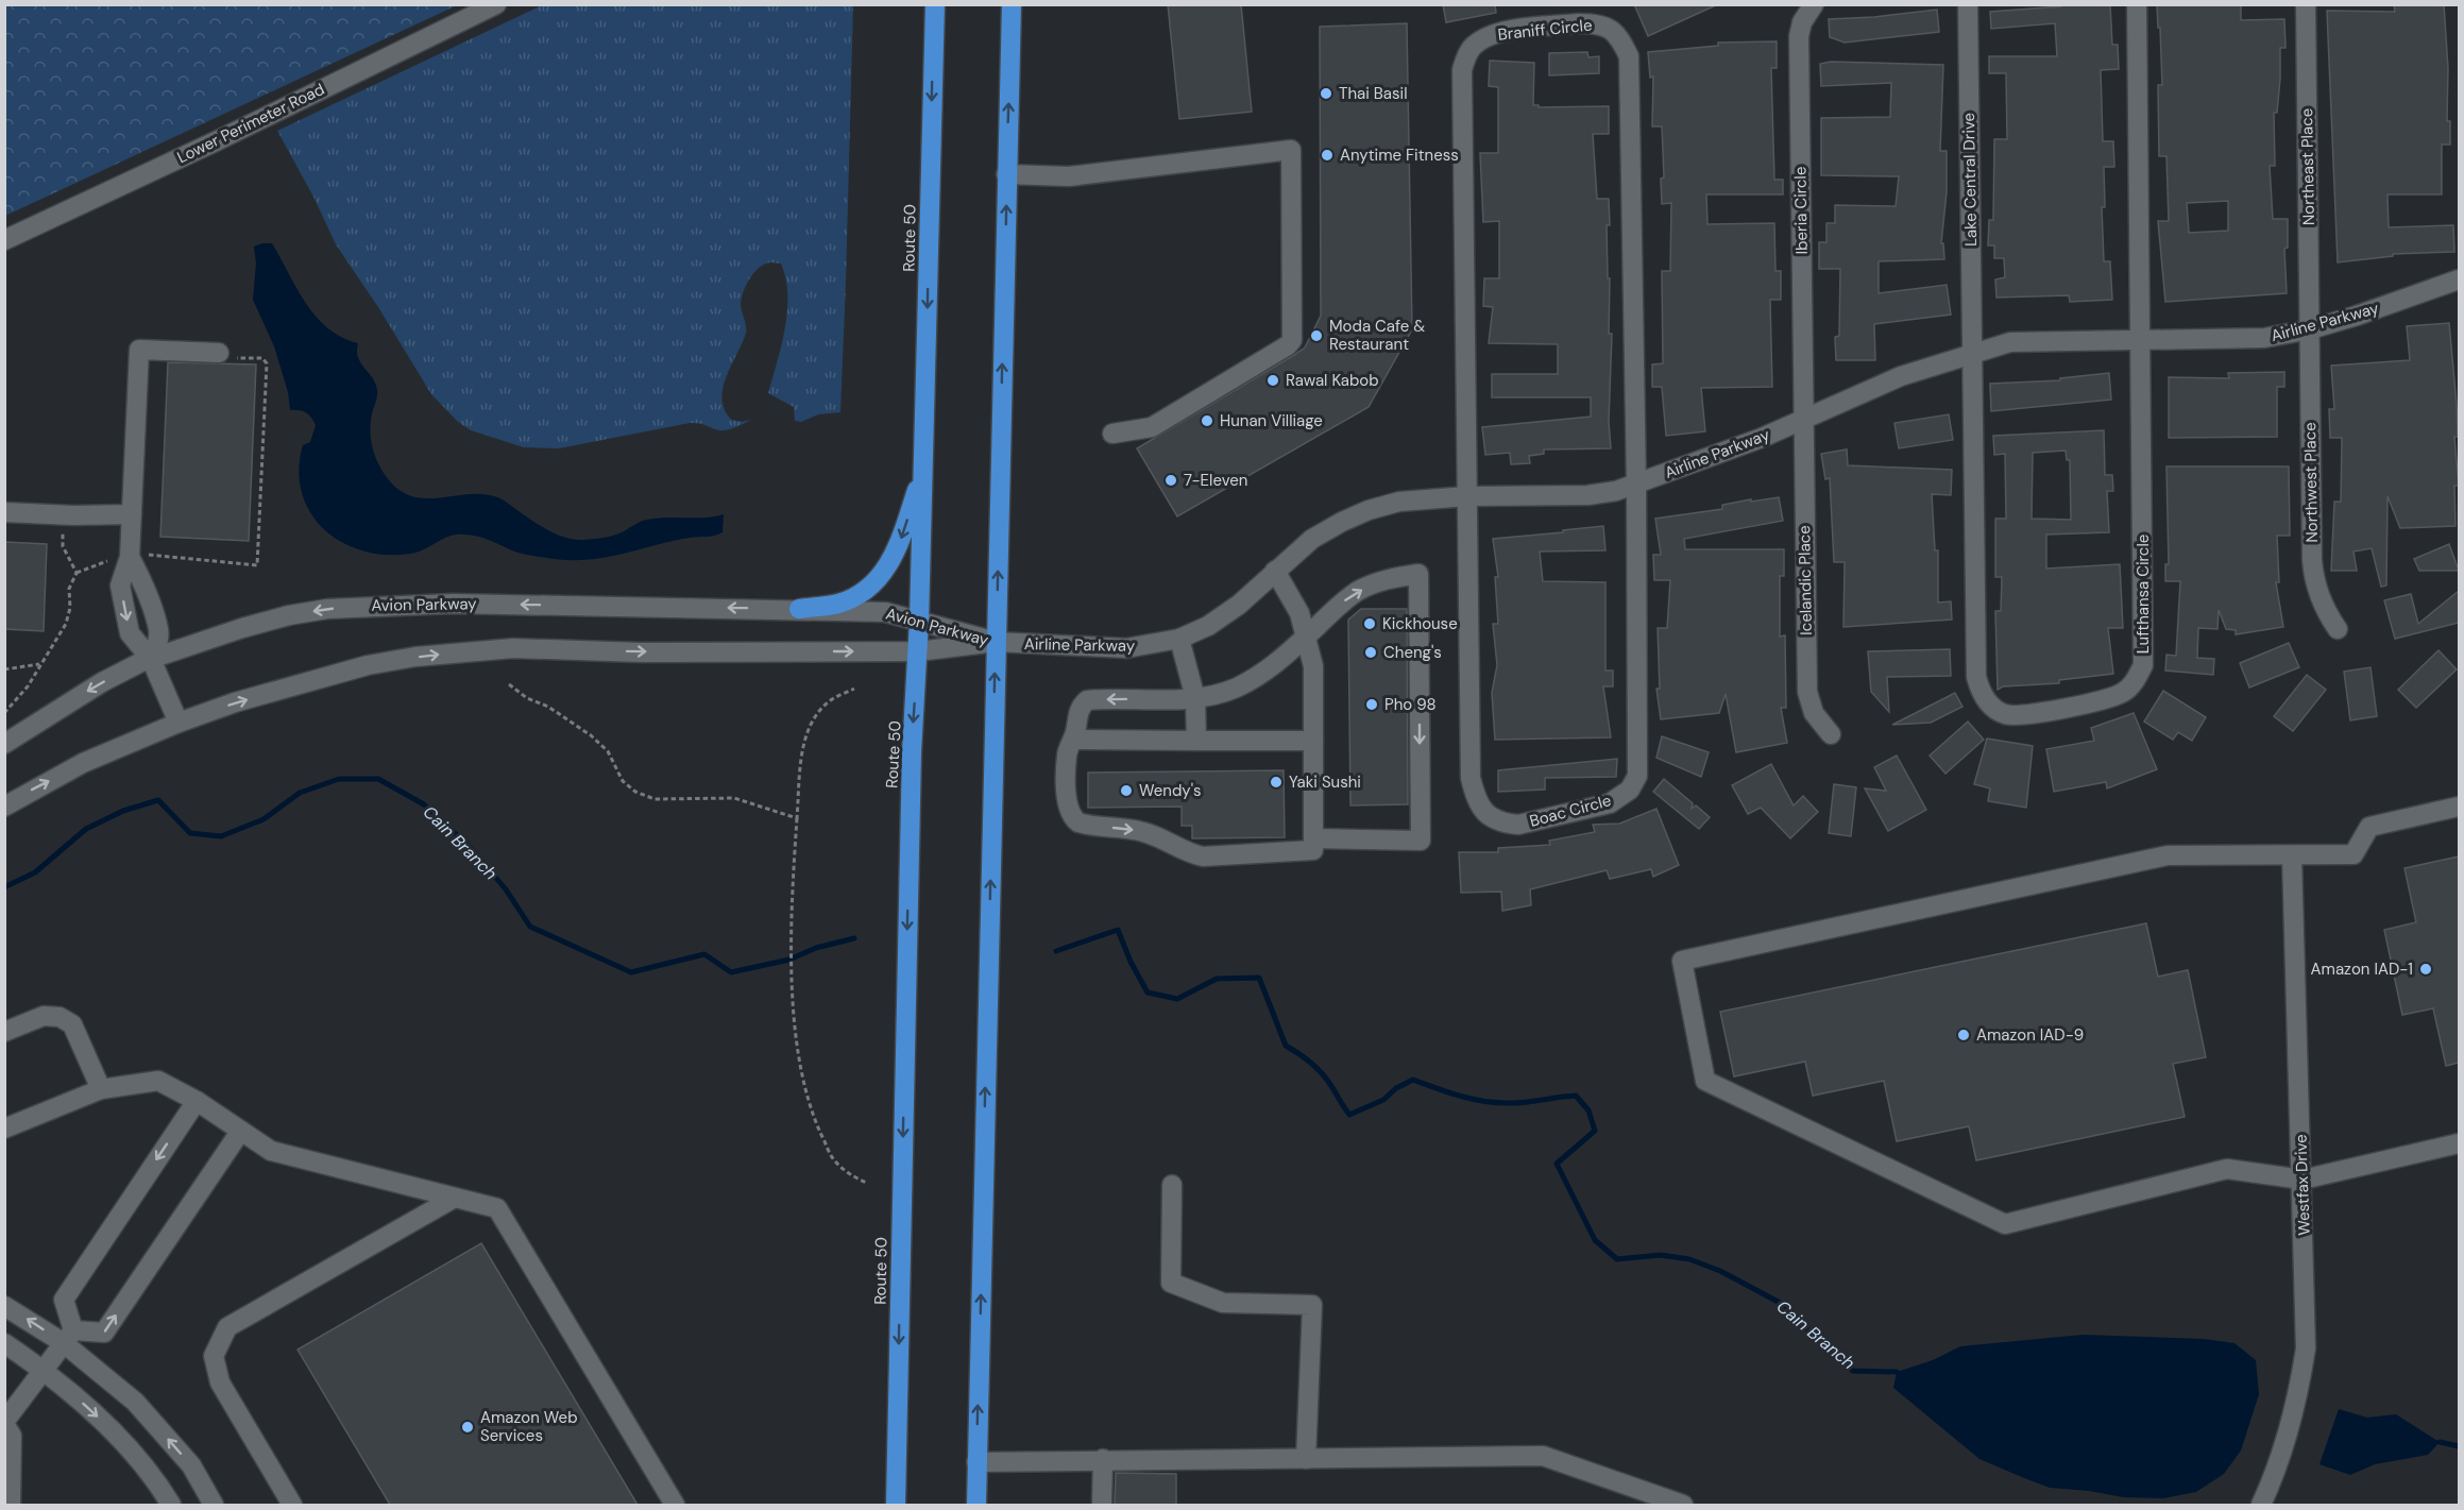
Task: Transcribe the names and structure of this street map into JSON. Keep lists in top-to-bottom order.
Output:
{
  "streets": {
    "highway": ["Route 50"],
    "street": [
      "Braniff Circle",
      "Lower Perimeter Road",
      "Northeast Place",
      "Lake Central Drive",
      "Iberia Circle",
      "Airline Parkway",
      "Northwest Place",
      "Icelandic Place",
      "Lufthansa Circle",
      "Avion Parkway",
      "Boac Circle",
      "Westfax Drive"
    ]
  },
  "crossings": [
    ["Braniff Circle", "Airline Parkway"],
    ["Braniff Circle", "Boac Circle"],
    ["Northeast Place", "Airline Parkway"],
    ["Northeast Place", "Northwest Place"],
    ["Lake Central Drive", "Airline Parkway"],
    ["Lake Central Drive", "Lufthansa Circle"],
    ["Iberia Circle", "Airline Parkway"],
    ["Iberia Circle", "Icelandic Place"],
    ["Route 50", "Avion Parkway"],
    ["Airline Parkway", "Northwest Place"],
    ["Airline Parkway", "Icelandic Place"],
    ["Airline Parkway", "Lufthansa Circle"],
    ["Airline Parkway", "Avion Parkway"],
    ["Airline Parkway", "Boac Circle"]
  ],
  "water": ["Cain Branch"],
  "places": [
    "Thai Basil",
    "Anytime Fitness",
    "Moda Cafe & Restaurant",
    "Rawal Kabob",
    "Hunan Villiage",
    "7-Eleven",
    "Kickhouse",
    "Cheng's",
    "Pho 98",
    "Yaki Sushi",
    "Wendy's",
    "Amazon IAD-1",
    "Amazon IAD-9",
    "Amazon Web Services"
  ]
}
